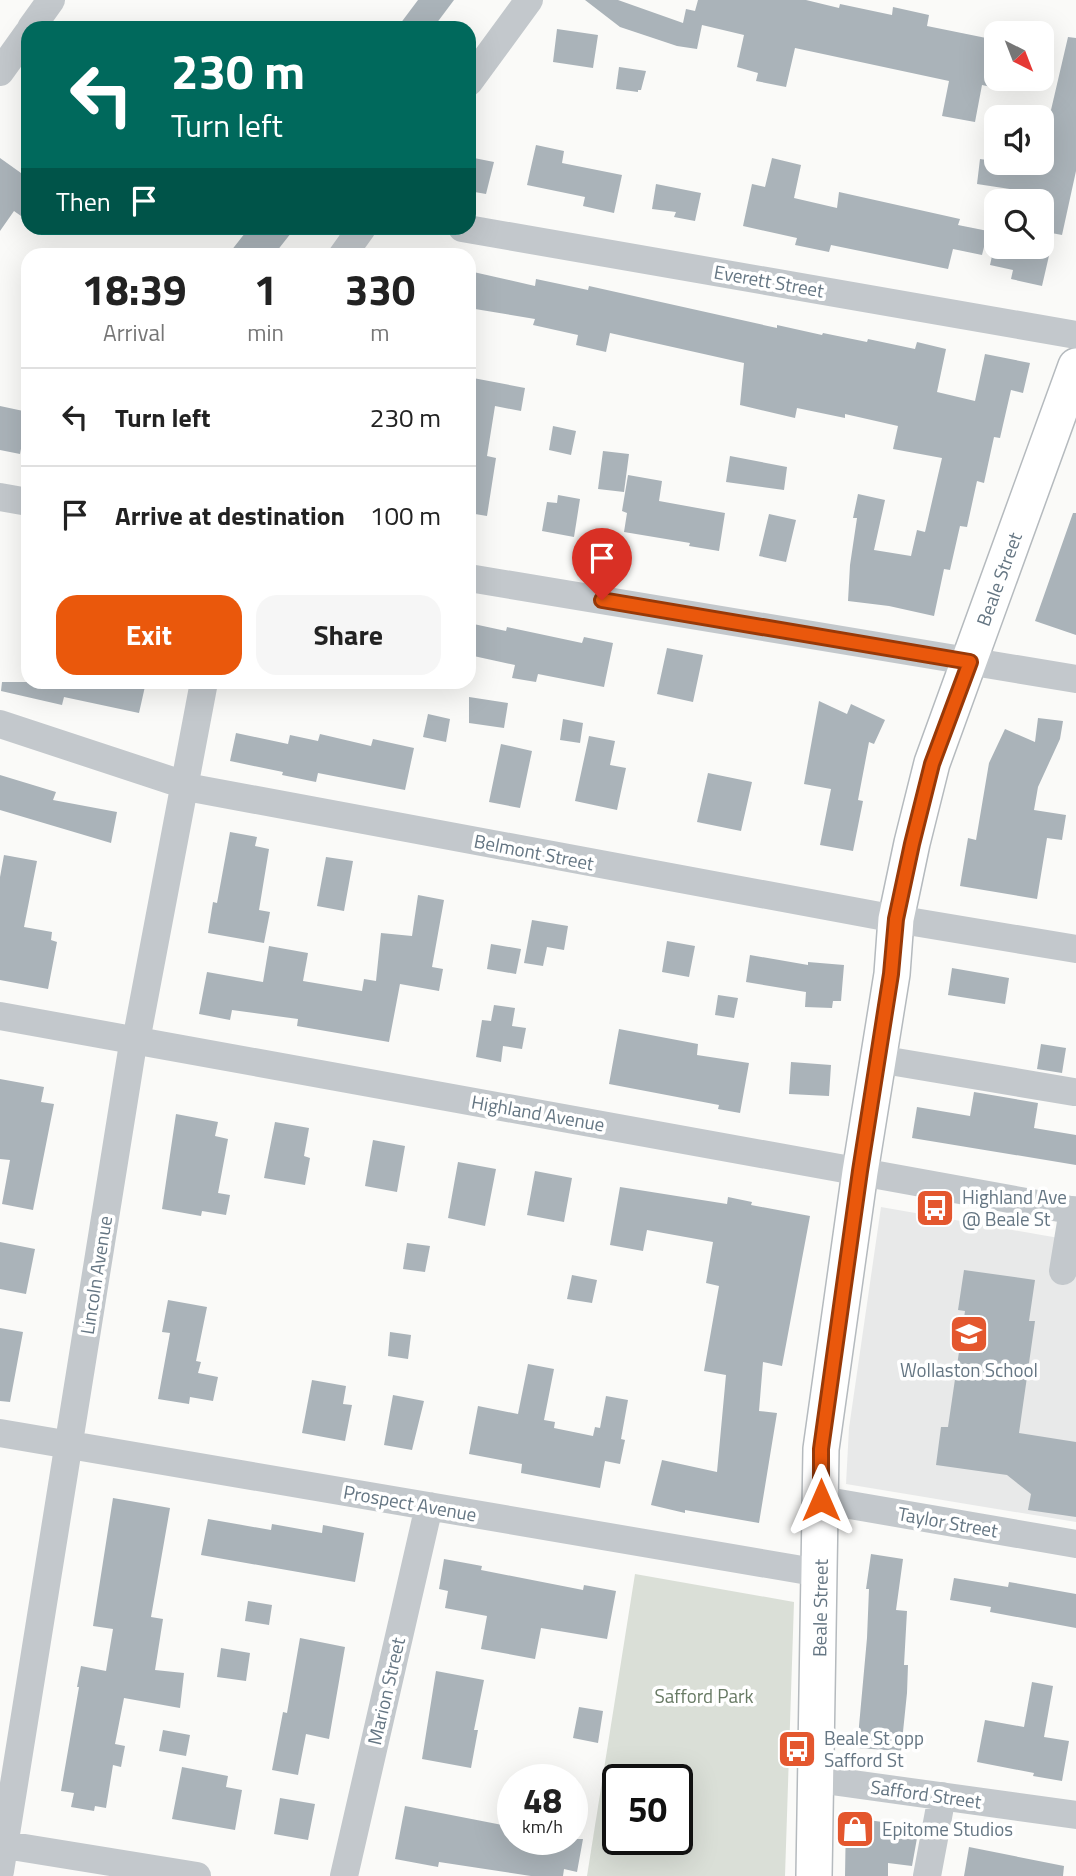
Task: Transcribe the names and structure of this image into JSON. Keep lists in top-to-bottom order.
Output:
{
  "streets": {
    "main road": ["Beale Street"],
    "street": [
      "Everett Street",
      "Belmont Street",
      "Highland Avenue",
      "Lincoln Avenue",
      "Prospect Avenue",
      "Taylor Street",
      "Marion Street",
      "Safford Street"
    ]
  },
  "crossings": [
    ["Beale Street", "Belmont Street"],
    ["Beale Street", "Highland Avenue"],
    ["Beale Street", "Prospect Avenue"],
    ["Beale Street", "Taylor Street"],
    ["Beale Street", "Safford Street"],
    ["Belmont Street", "Lincoln Avenue"],
    ["Highland Avenue", "Lincoln Avenue"],
    ["Lincoln Avenue", "Prospect Avenue"],
    ["Prospect Avenue", "Marion Street"]
  ],
  "parks": ["Safford Park"],
  "places": {
    "bus stop": ["Highland Ave @ Beale St", "Beale St opp Safford St"],
    "school or university": ["Wollaston School"],
    "shop": ["Epitome Studios"]
  },
  "north": "bottom right",
  "page": {
    "turn": ["230 m", "Turn left"],
    "then": "Then",
    "eta": [
      "18:39",
      "Arrival",
      "1",
      "min",
      "330",
      "m"
    ],
    "list": [
      {
        "name": "Turn left",
        "value": "230 m"
      },
      {
        "name": "Arrive at destination",
        "value": "100 m"
      }
    ],
    "buttons": ["Exit", "Share"],
    "speed": "48 km/h",
    "limit": "50"
  }
}
